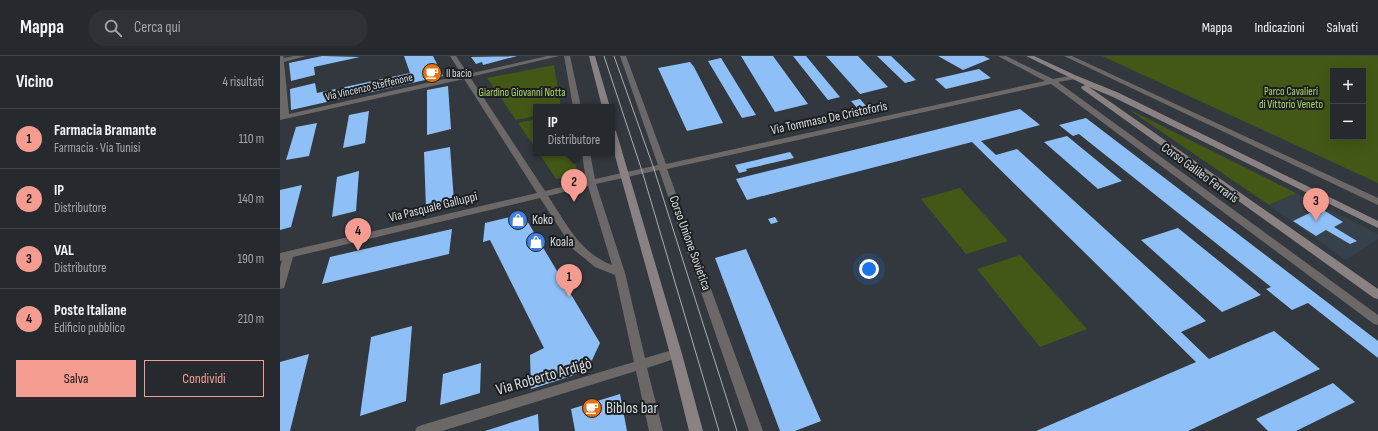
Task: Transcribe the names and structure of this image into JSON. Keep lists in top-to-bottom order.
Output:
{
  "streets": {
    "main road": ["Corso Galileo Ferraris"],
    "street": [
      "Via Vincenzo Steffenone",
      "Via Tommaso De Cristoforis",
      "Via Pasquale Galluppi",
      "Corso Unione Sovietica",
      "Via Roberto Ardigò"
    ]
  },
  "crossings": [
    ["Via Tommaso De Cristoforis", "Corso Galileo Ferraris"],
    ["Via Tommaso De Cristoforis", "Via Pasquale Galluppi"],
    ["Via Tommaso De Cristoforis", "Corso Unione Sovietica"]
  ],
  "parks": ["Parco Cavalieri di Vittorio Veneto", "Giardino Giovanni Notta"],
  "places": {
    "cafe": ["Il bacio", "Biblos bar"],
    "shop": ["Koko", "Koala"]
  },
  "page": {
    "header": "Mappa",
    "search": "Cerca qui",
    "nav": ["Mappa", "Indicazioni", "Salvati"],
    "heading": ["Vicino", "4 risultati"],
    "map_buttons": ["+", "−"],
    "popup": ["IP", "Distributore"],
    "list": [
      {
        "mark": "1",
        "name": "Farmacia Bramante",
        "note": "Farmacia · Via Tunisi",
        "value": "110 m"
      },
      {
        "mark": "2",
        "name": "IP",
        "note": "Distributore",
        "value": "140 m"
      },
      {
        "mark": "3",
        "name": "VAL",
        "note": "Distributore",
        "value": "190 m"
      },
      {
        "mark": "4",
        "name": "Poste Italiane",
        "note": "Edificio pubblico",
        "value": "210 m"
      }
    ],
    "pins": [
      "2",
      "3",
      "4",
      "1"
    ],
    "buttons": ["Salva", "Condividi"]
  }
}
